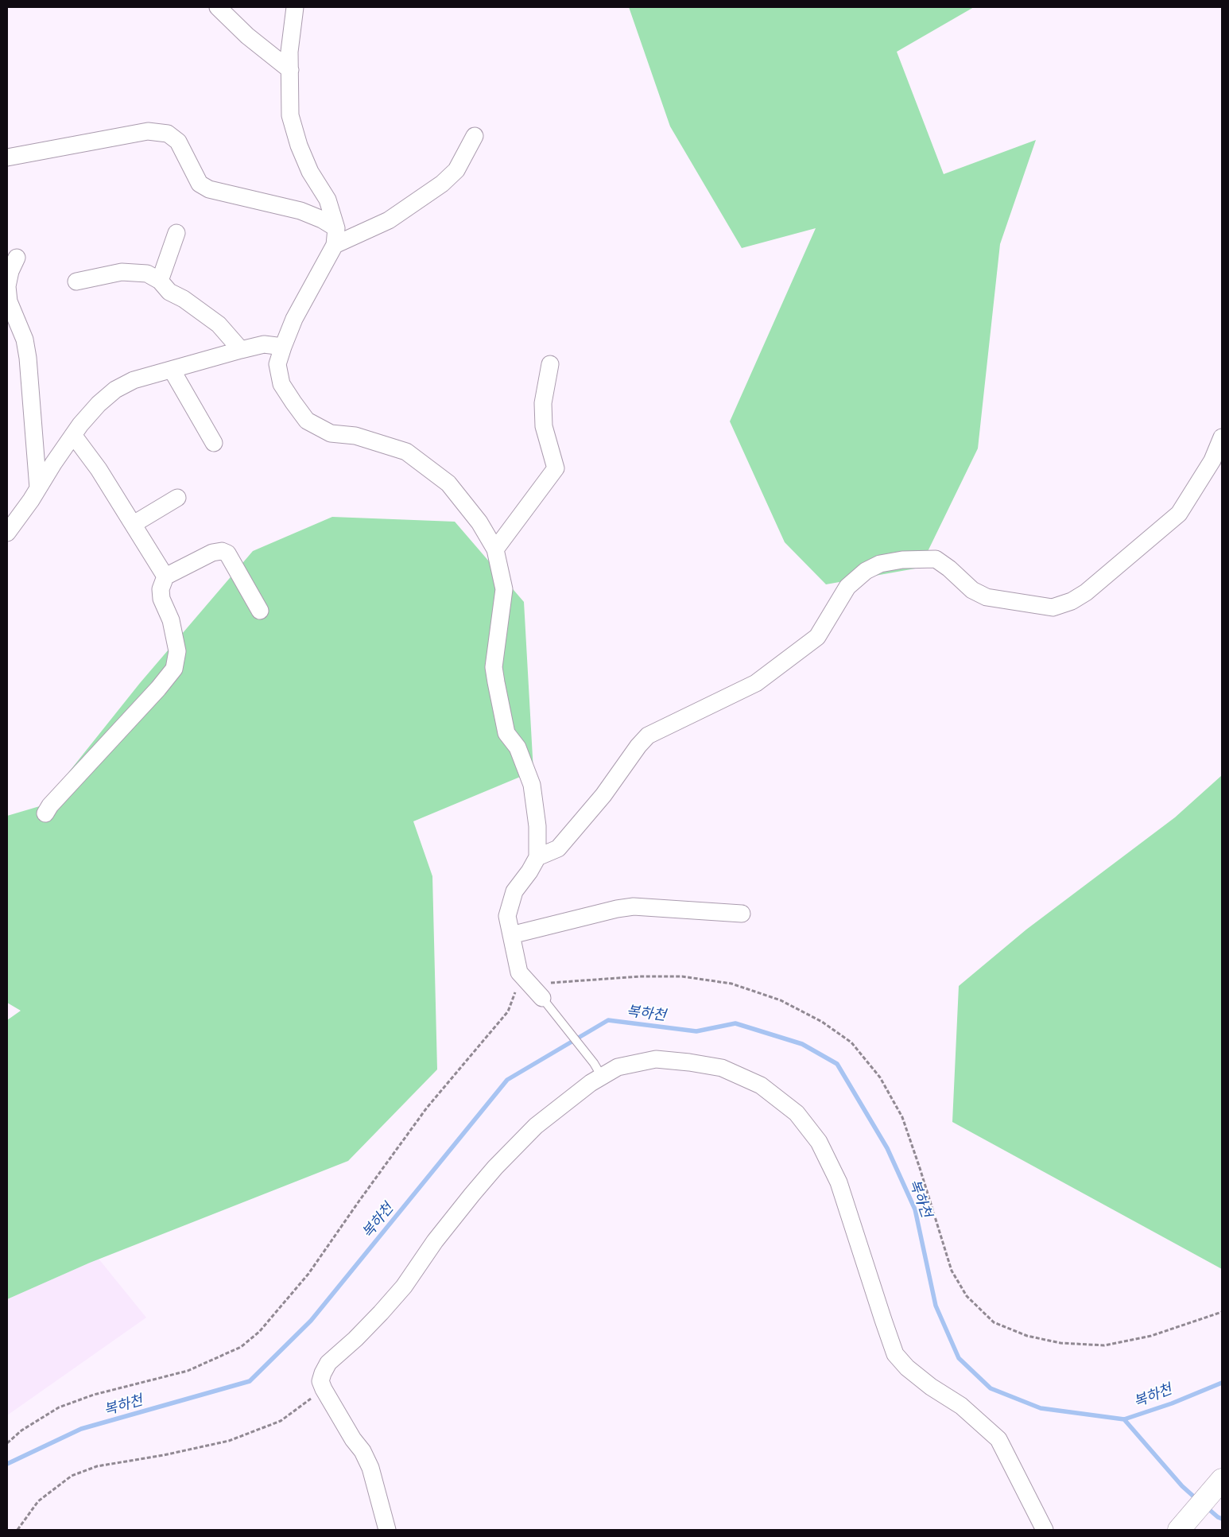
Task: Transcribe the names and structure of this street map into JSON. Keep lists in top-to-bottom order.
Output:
{
  "water": ["복하천"]
}
